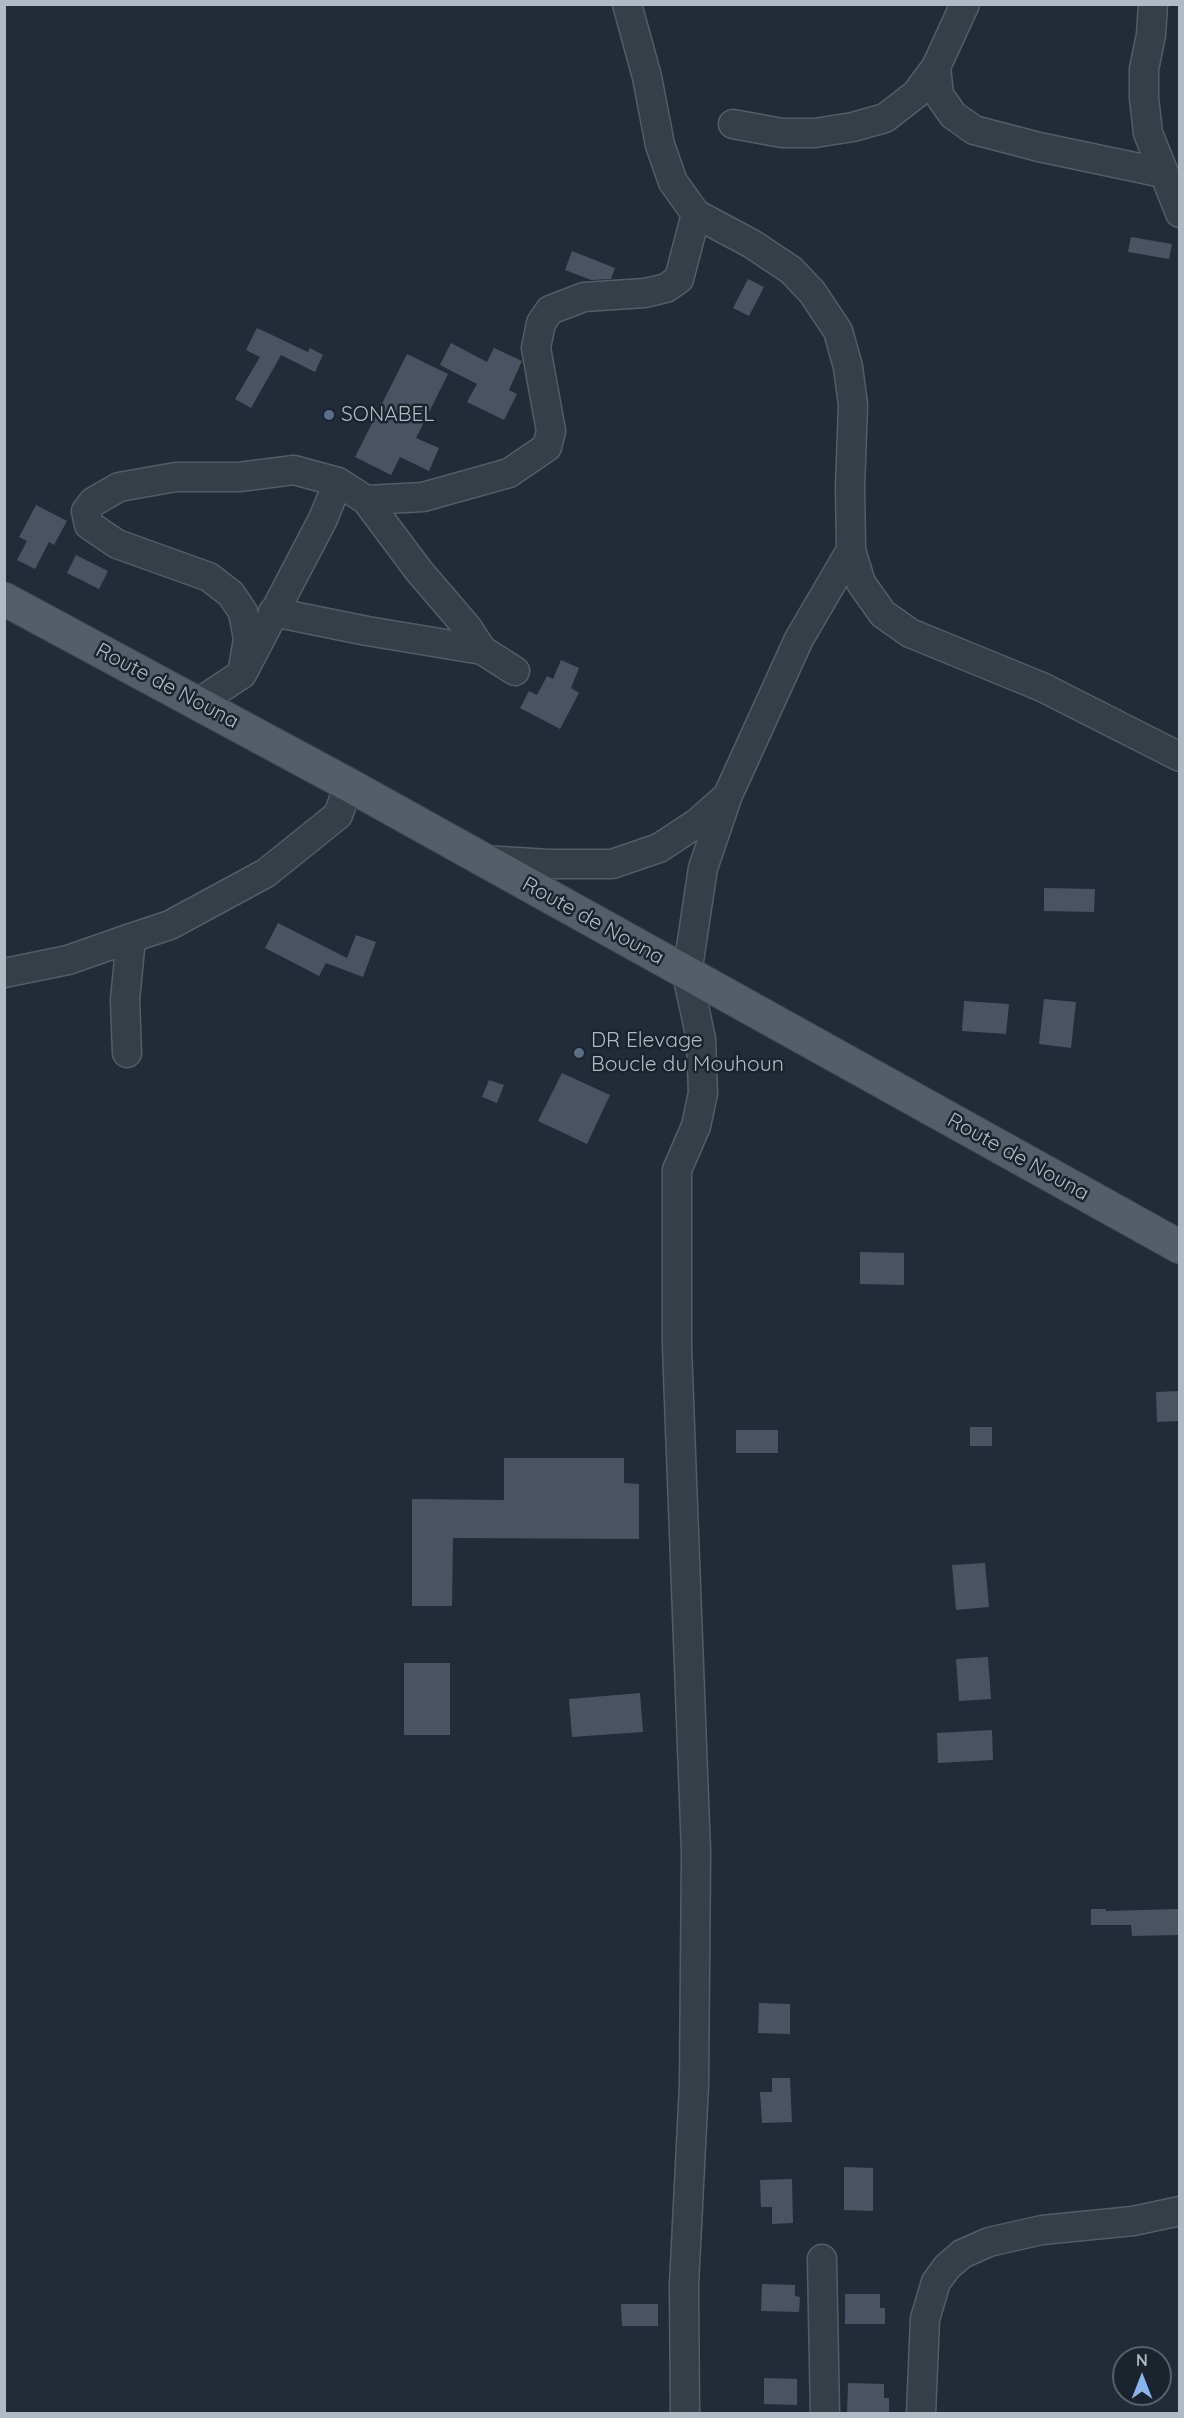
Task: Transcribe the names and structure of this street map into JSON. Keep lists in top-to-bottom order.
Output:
{
  "streets": {
    "main road": ["Route de Nouna"]
  },
  "places": ["SONABEL", "DR Elevage Boucle du Mouhoun"],
  "north": "top"
}
